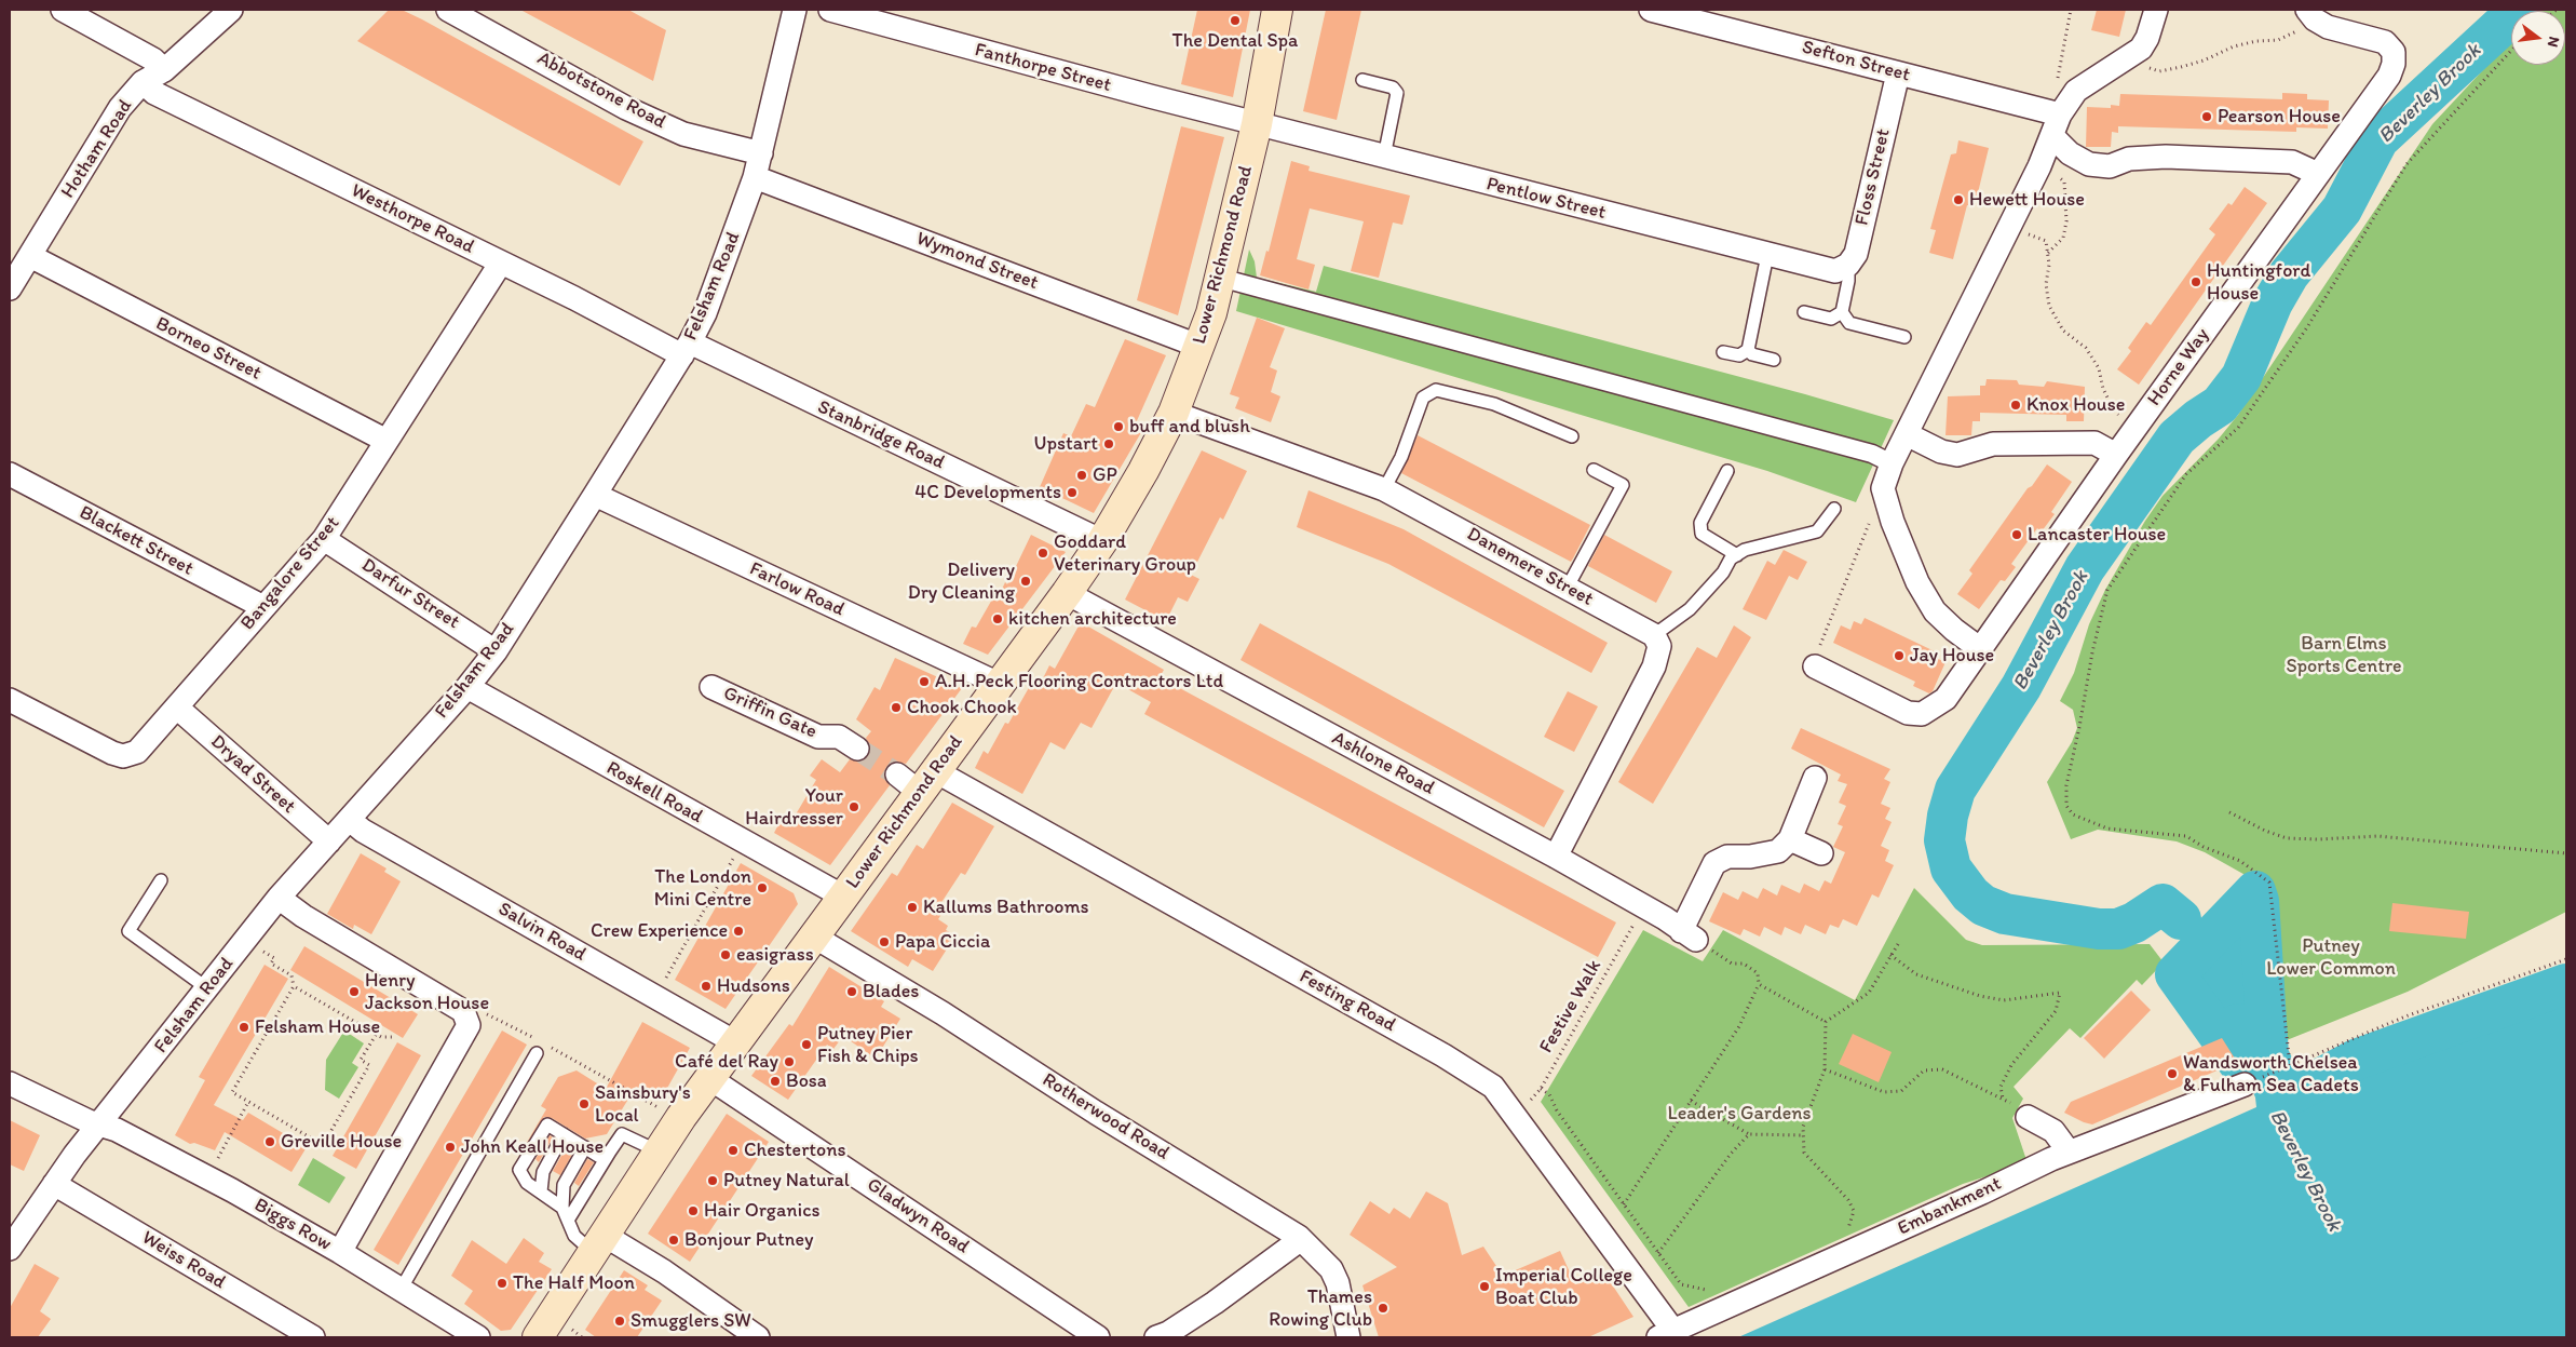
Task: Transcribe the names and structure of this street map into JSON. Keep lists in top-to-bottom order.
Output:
{
  "streets": {
    "main road": ["Lower Richmond Road"],
    "street": [
      "Sefton Street",
      "Fanthorpe Street",
      "Abbotstone Road",
      "Hotham Road",
      "Floss Street",
      "Pentlow Street",
      "Westhorpe Road",
      "Wymond Street",
      "Felsham Road",
      "Borneo Street",
      "Horne Way",
      "Stanbridge Road",
      "Blackett Street",
      "Danemere Street",
      "Bangalore Street",
      "Farlow Road",
      "Darfur Street",
      "Griffin Gate",
      "Ashlone Road",
      "Dryad Street",
      "Roskell Road",
      "Salvin Road",
      "Festing Road",
      "Rotherwood Road",
      "Embankment",
      "Gladwyn Road",
      "Biggs Row",
      "Weiss Road"
    ],
    "path": ["Festive Walk"]
  },
  "crossings": [
    ["Sefton Street", "Floss Street"],
    ["Fanthorpe Street", "Pentlow Street"],
    ["Fanthorpe Street", "Lower Richmond Road"],
    ["Abbotstone Road", "Felsham Road"],
    ["Hotham Road", "Westhorpe Road"],
    ["Hotham Road", "Borneo Street"],
    ["Floss Street", "Pentlow Street"],
    ["Pentlow Street", "Lower Richmond Road"],
    ["Westhorpe Road", "Felsham Road"],
    ["Westhorpe Road", "Stanbridge Road"],
    ["Westhorpe Road", "Bangalore Street"],
    ["Lower Richmond Road", "Wymond Street"],
    ["Lower Richmond Road", "Stanbridge Road"],
    ["Lower Richmond Road", "Danemere Street"],
    ["Lower Richmond Road", "Farlow Road"],
    ["Lower Richmond Road", "Ashlone Road"],
    ["Lower Richmond Road", "Roskell Road"],
    ["Lower Richmond Road", "Salvin Road"],
    ["Lower Richmond Road", "Festing Road"],
    ["Lower Richmond Road", "Rotherwood Road"],
    ["Lower Richmond Road", "Gladwyn Road"],
    ["Wymond Street", "Felsham Road"],
    ["Felsham Road", "Stanbridge Road"],
    ["Felsham Road", "Farlow Road"],
    ["Felsham Road", "Darfur Street"],
    ["Felsham Road", "Dryad Street"],
    ["Felsham Road", "Roskell Road"],
    ["Felsham Road", "Salvin Road"],
    ["Felsham Road", "Biggs Row"],
    ["Felsham Road", "Weiss Road"],
    ["Borneo Street", "Bangalore Street"],
    ["Blackett Street", "Bangalore Street"],
    ["Bangalore Street", "Darfur Street"],
    ["Bangalore Street", "Dryad Street"],
    ["Ashlone Road", "Festive Walk"],
    ["Festing Road", "Festive Walk"],
    ["Festing Road", "Embankment"]
  ],
  "water": ["Beverley Brook"],
  "parks": ["Barn Elms Sports Centre", "Putney Lower Common", "Leader's Gardens"],
  "places": [
    "The Dental Spa",
    "Pearson House",
    "Hewett House",
    "Huntingford House",
    "Knox House",
    "buff and blush",
    "Upstart",
    "GP",
    "4C Developments",
    "Lancaster House",
    "Goddard Veterinary Group",
    "Delivery Dry Cleaning",
    "kitchen architecture",
    "Jay House",
    "A.H. Peck Flooring Contractors Ltd",
    "Chook Chook",
    "Your Hairdresser",
    "The London Mini Centre",
    "Kallums Bathrooms",
    "Crew Experience",
    "Papa Ciccia",
    "easigrass",
    "Hudsons",
    "Henry Jackson House",
    "Blades",
    "Felsham House",
    "Putney Pier Fish & Chips",
    "Café del Ray",
    "Wandsworth Chelsea & Fulham Sea Cadets",
    "Bosa",
    "Sainsbury's Local",
    "Greville House",
    "John Keall House",
    "Chestertons",
    "Putney Natural",
    "Hair Organics",
    "Bonjour Putney",
    "The Half Moon",
    "Imperial College Boat Club",
    "Thames Rowing Club",
    "Smugglers SW"
  ],
  "north": "right"
}
